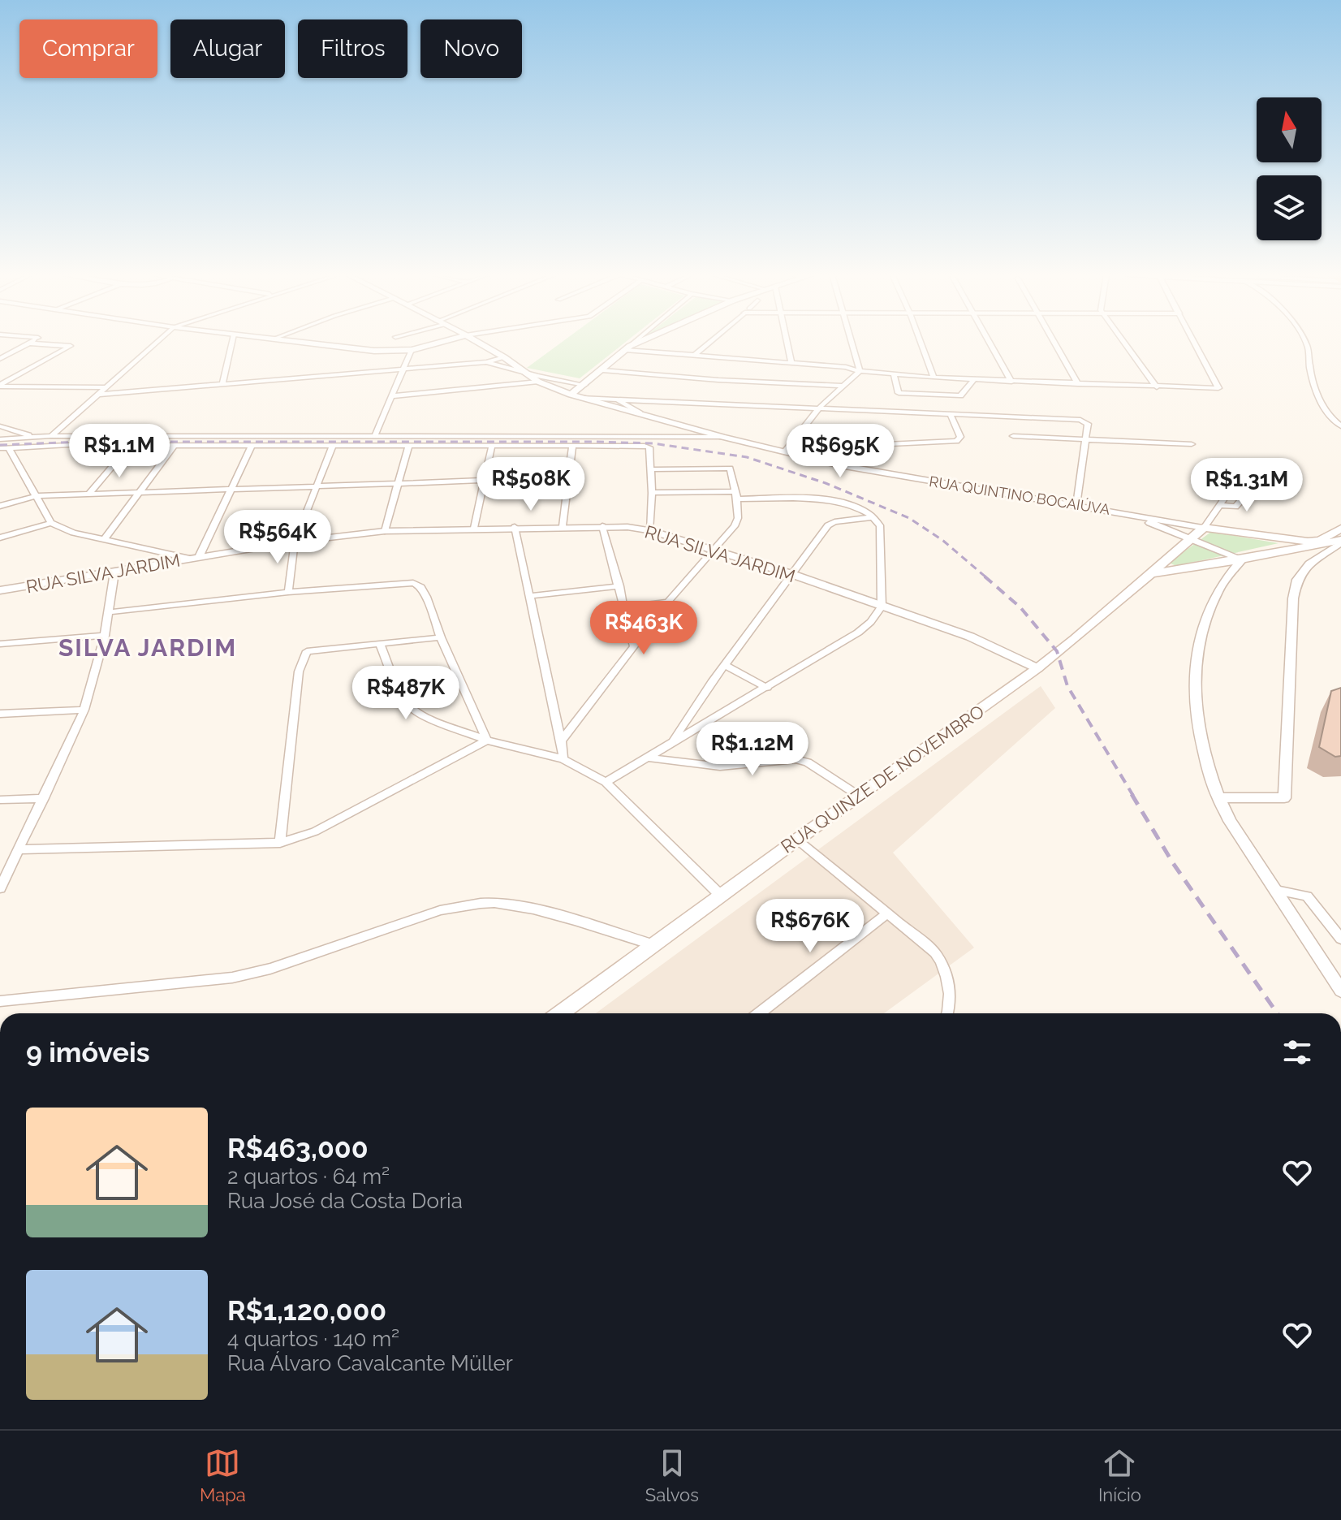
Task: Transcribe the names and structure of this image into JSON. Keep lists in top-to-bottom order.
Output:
{
  "streets": {
    "main road": ["RUA QUINTINO BOCAIÚVA", "RUA QUINZE DE NOVEMBRO"],
    "street": ["RUA SILVA JARDIM"]
  },
  "crossings": [
    ["RUA QUINTINO BOCAIÚVA", "RUA QUINZE DE NOVEMBRO"],
    ["RUA SILVA JARDIM", "RUA QUINZE DE NOVEMBRO"]
  ],
  "districts": ["SILVA JARDIM"],
  "north": "top",
  "page": {
    "chip": [
      "Comprar",
      "Alugar",
      "Filtros",
      "Novo"
    ],
    "price": [
      "R$1.1M",
      "R$695K",
      "R$508K",
      "R$1.31M",
      "R$564K",
      "R$463K",
      "R$487K",
      "R$1.12M",
      "R$676K"
    ],
    "heading": "9 imóveis",
    "list": [
      {
        "name": "R$463,000",
        "note": "2 quartos · 64 m² · Rua José da Costa Doria"
      },
      {
        "name": "R$1,120,000",
        "note": "4 quartos · 140 m² · Rua Álvaro Cavalcante Müller"
      }
    ],
    "tabs": ["Mapa", "Salvos", "Início"]
  }
}
